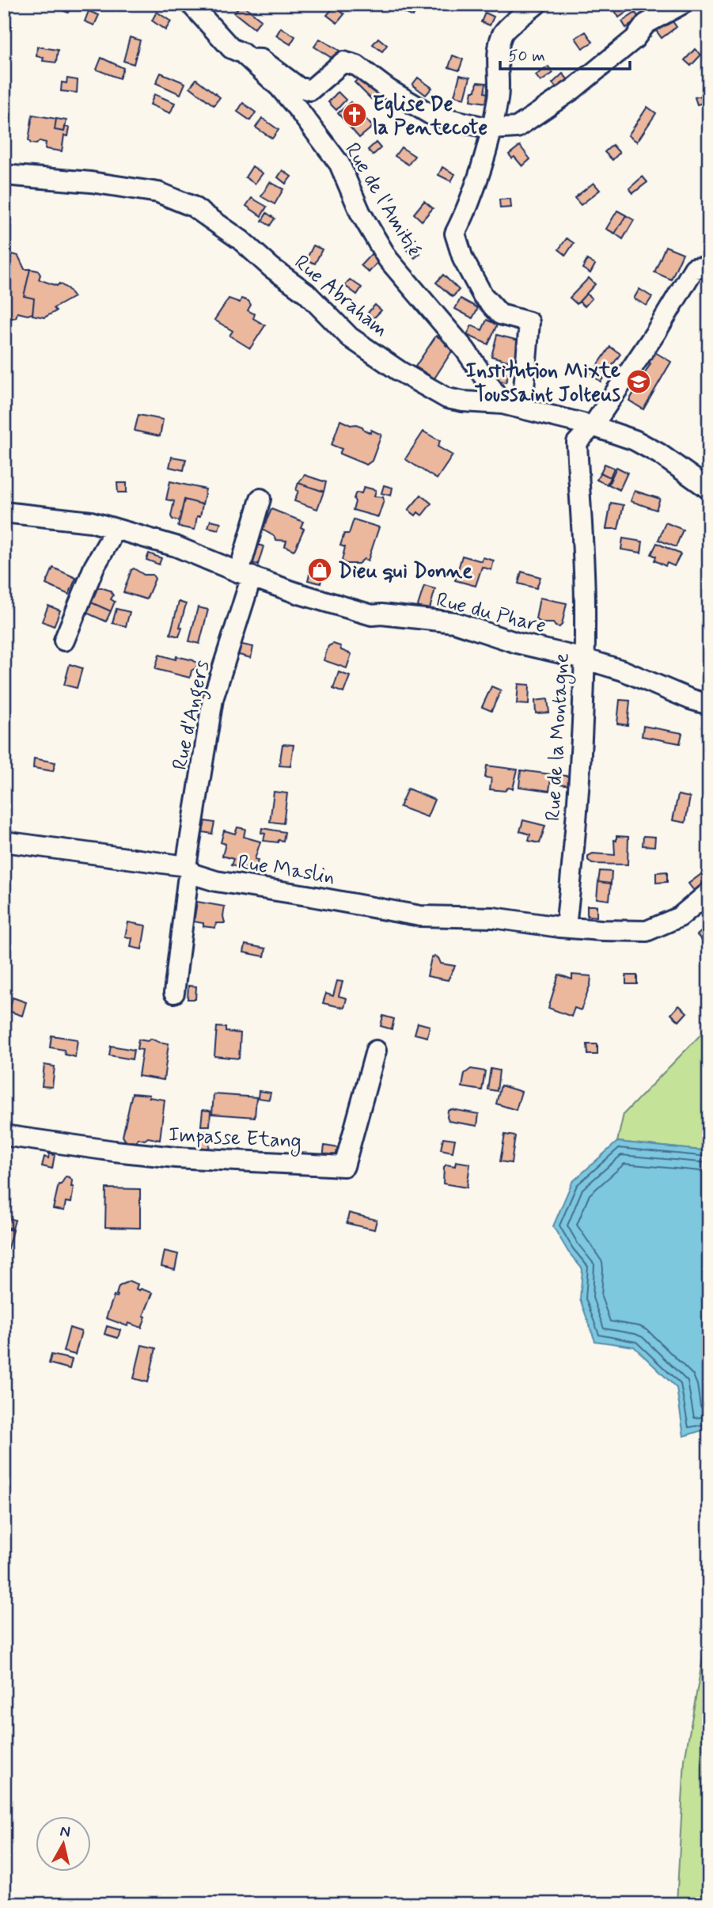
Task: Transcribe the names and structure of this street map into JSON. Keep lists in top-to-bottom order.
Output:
{
  "streets": {
    "street": [
      "Rue de l'Amitié",
      "Rue Abraham",
      "Rue du Phare",
      "Rue d'Angers",
      "Rue de la Montagne",
      "Rue Maslin",
      "Impasse Etang"
    ]
  },
  "crossings": [
    ["Rue de l'Amitié", "Rue Abraham"],
    ["Rue Abraham", "Rue de la Montagne"],
    ["Rue du Phare", "Rue d'Angers"],
    ["Rue du Phare", "Rue de la Montagne"],
    ["Rue d'Angers", "Rue Maslin"],
    ["Rue de la Montagne", "Rue Maslin"]
  ],
  "places": {
    "church": ["Eglise De la Pentecote"],
    "school or university": ["Institution Mixte Toussaint Jolteus"],
    "shop": ["Dieu qui Donne"]
  },
  "scale_bar": "50 m",
  "north": "top"
}
